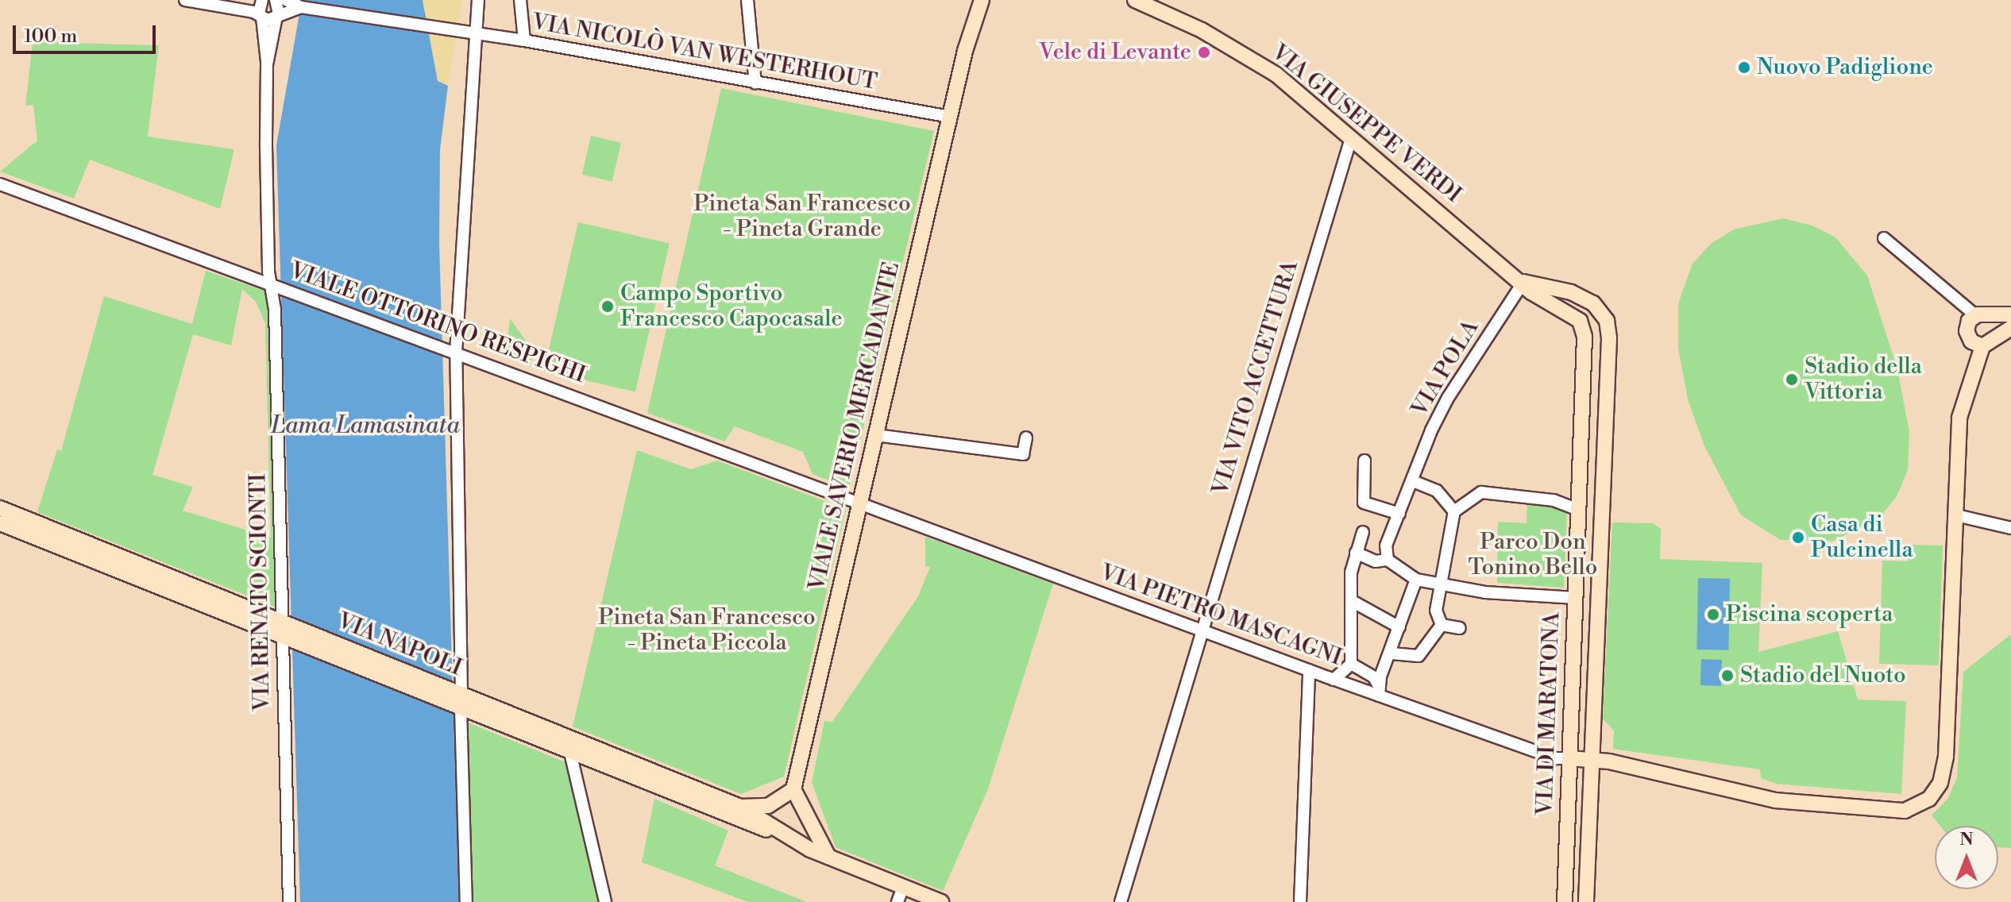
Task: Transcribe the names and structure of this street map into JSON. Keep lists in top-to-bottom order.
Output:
{
  "streets": {
    "main road": [
      "VIA GIUSEPPE VERDI",
      "VIALE SAVERIO MERCADANTE",
      "VIA NAPOLI",
      "VIA DI MARATONA"
    ],
    "street": [
      "VIA NICOLÒ VAN WESTERHOUT",
      "VIALE OTTORINO RESPIGHI",
      "VIA POLA",
      "VIA VITO ACCETTURA",
      "VIA RENATO SCIONTI",
      "VIA PIETRO MASCAGNI"
    ]
  },
  "crossings": [
    ["VIA NICOLÒ VAN WESTERHOUT", "VIALE SAVERIO MERCADANTE"],
    ["VIA GIUSEPPE VERDI", "VIA POLA"],
    ["VIA GIUSEPPE VERDI", "VIA VITO ACCETTURA"],
    ["VIA GIUSEPPE VERDI", "VIA DI MARATONA"],
    ["VIALE OTTORINO RESPIGHI", "VIALE SAVERIO MERCADANTE"],
    ["VIALE OTTORINO RESPIGHI", "VIA RENATO SCIONTI"],
    ["VIALE OTTORINO RESPIGHI", "VIA PIETRO MASCAGNI"],
    ["VIA VITO ACCETTURA", "VIA PIETRO MASCAGNI"],
    ["VIALE SAVERIO MERCADANTE", "VIA PIETRO MASCAGNI"],
    ["VIA RENATO SCIONTI", "VIA NAPOLI"],
    ["VIA PIETRO MASCAGNI", "VIA DI MARATONA"]
  ],
  "water": ["Lama Lamasinata"],
  "parks": ["Pineta San Francesco - Pineta Grande", "Parco Don Tonino Bello", "Pineta San Francesco - Pineta Piccola"],
  "places": [
    "Vele di Levante",
    "Nuovo Padiglione",
    "Campo Sportivo Francesco Capocasale",
    "Stadio della Vittoria",
    "Casa di Pulcinella",
    "Piscina scoperta",
    "Stadio del Nuoto"
  ],
  "scale_bar": "100 m",
  "north": "top"
}
